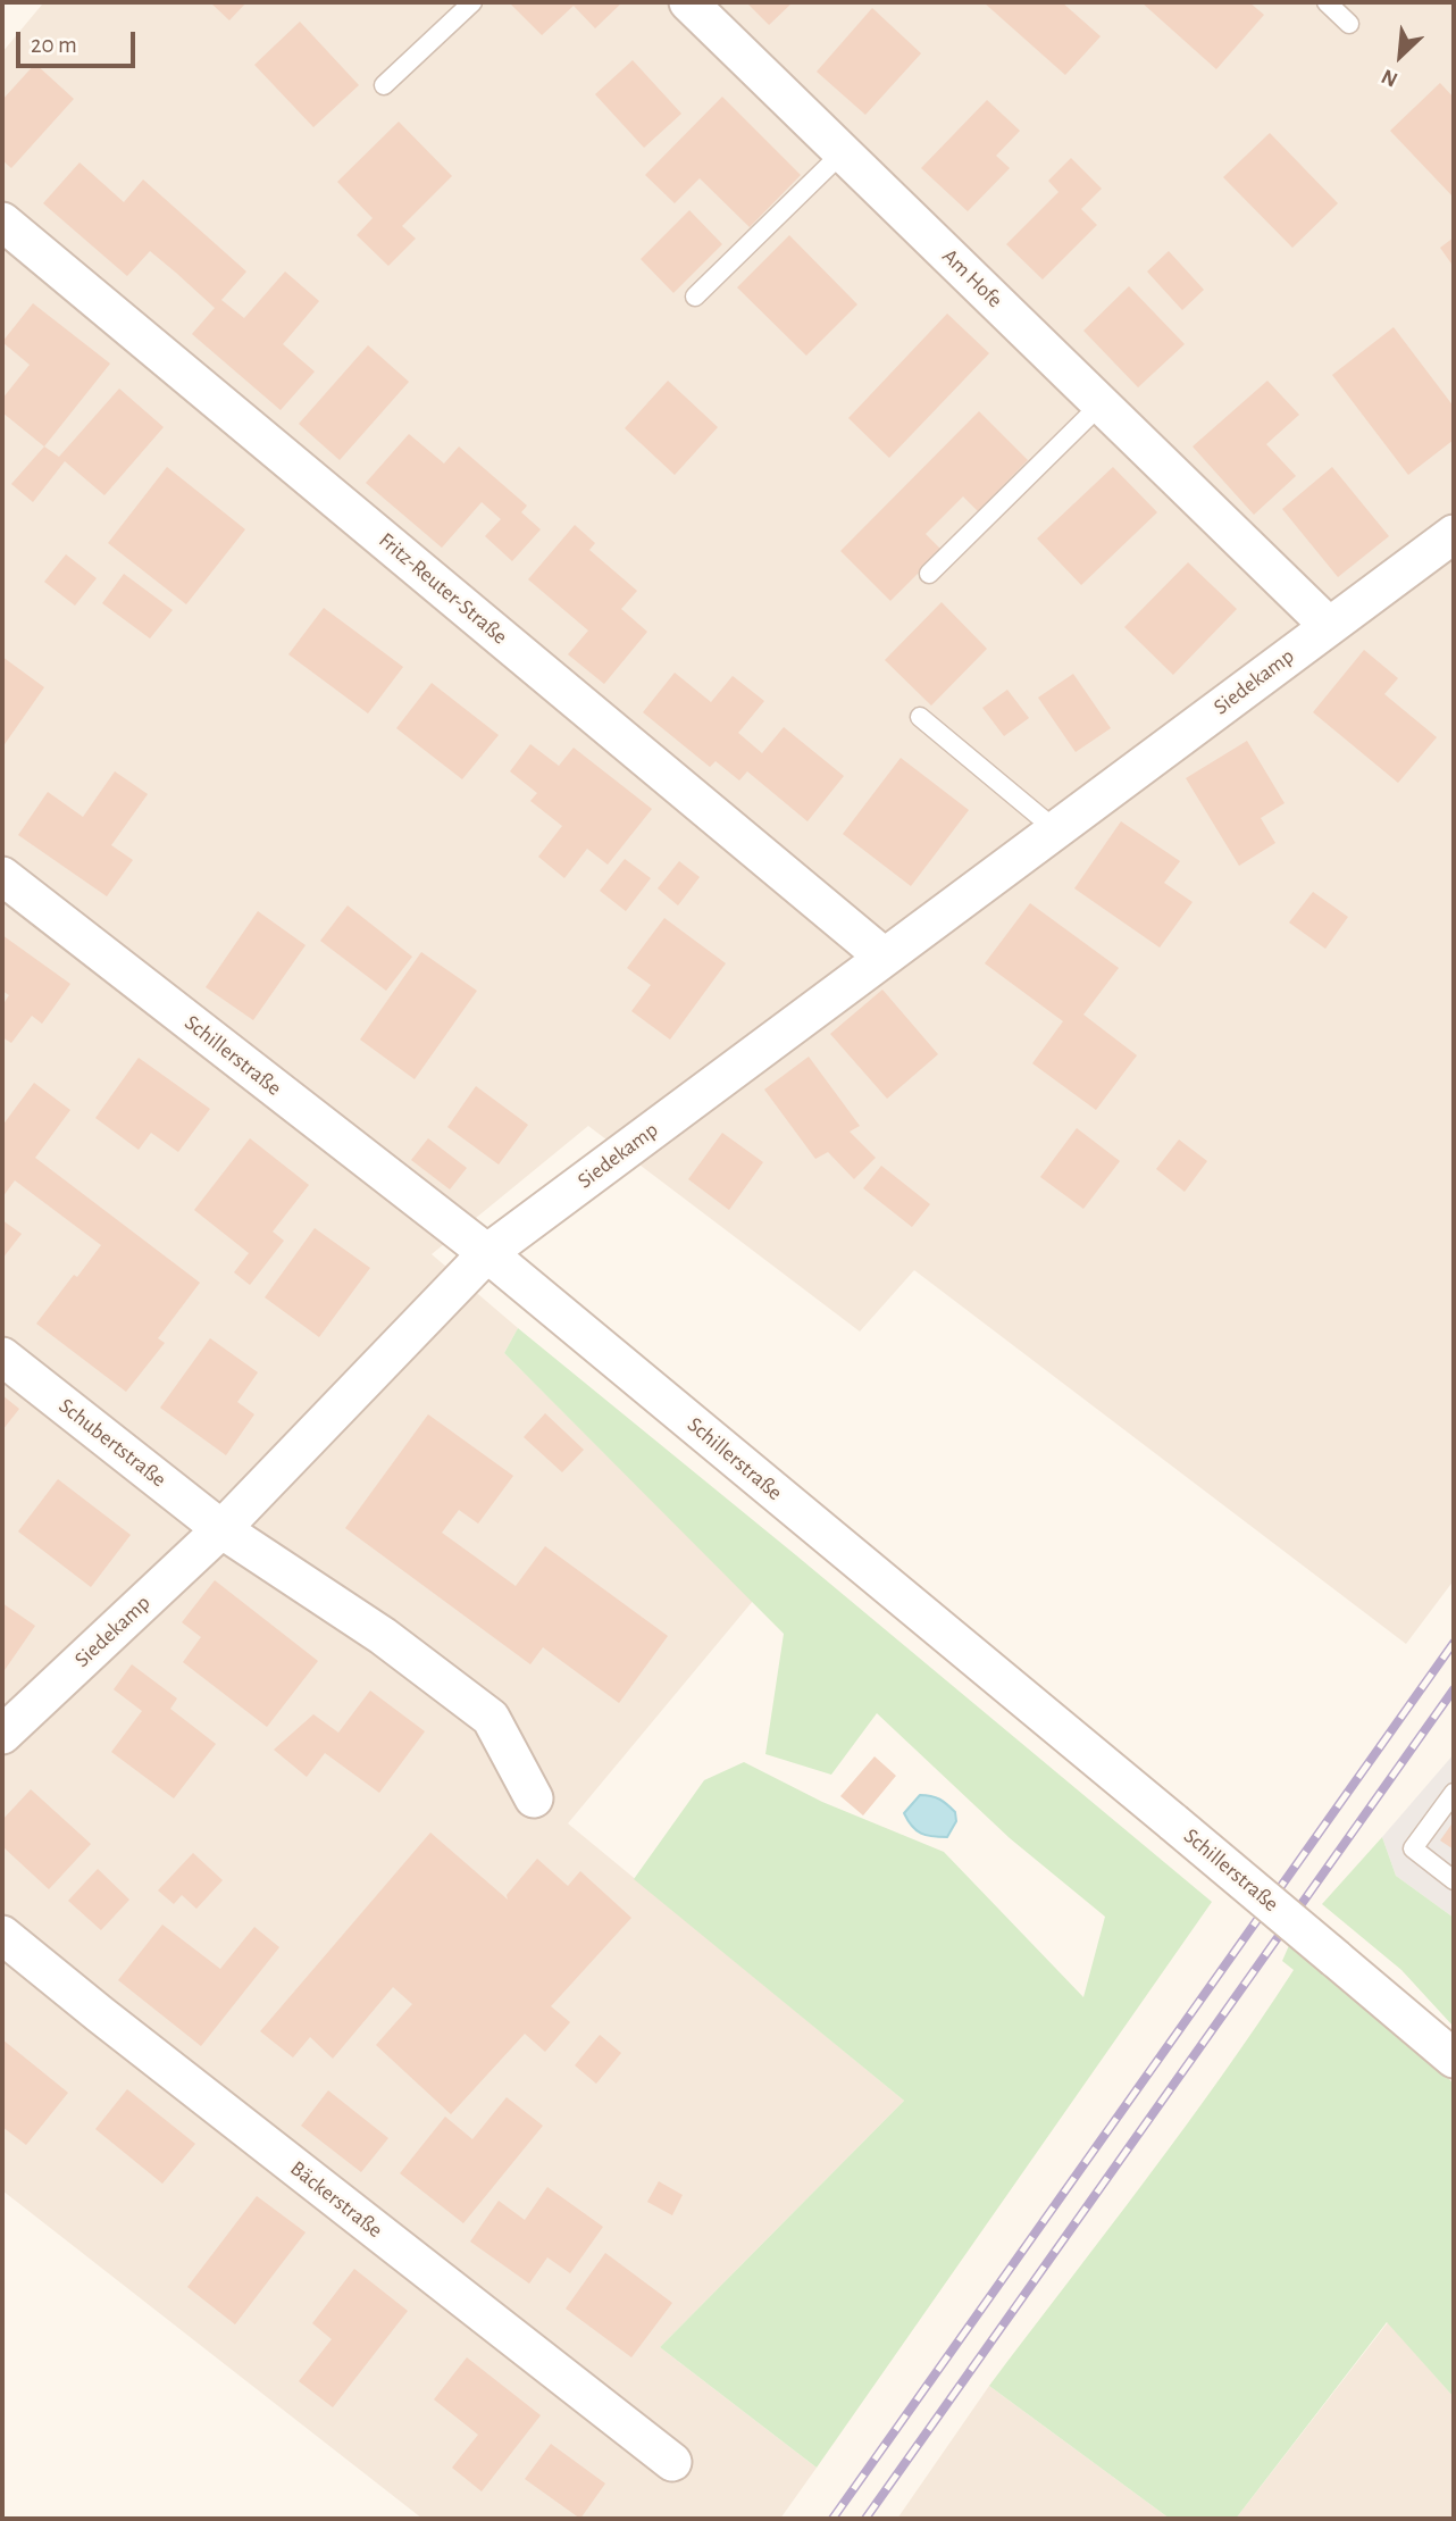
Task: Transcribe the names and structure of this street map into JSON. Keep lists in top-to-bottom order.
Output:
{
  "streets": {
    "street": [
      "Am Hofe",
      "Fritz-Reuter-Straße",
      "Siedekamp",
      "Schillerstraße",
      "Schubertstraße",
      "Bäckerstraße"
    ]
  },
  "crossings": [
    ["Am Hofe", "Siedekamp"],
    ["Fritz-Reuter-Straße", "Siedekamp"],
    ["Siedekamp", "Schillerstraße"],
    ["Siedekamp", "Schubertstraße"]
  ],
  "scale_bar": "20 m",
  "north": "bottom left"
}
